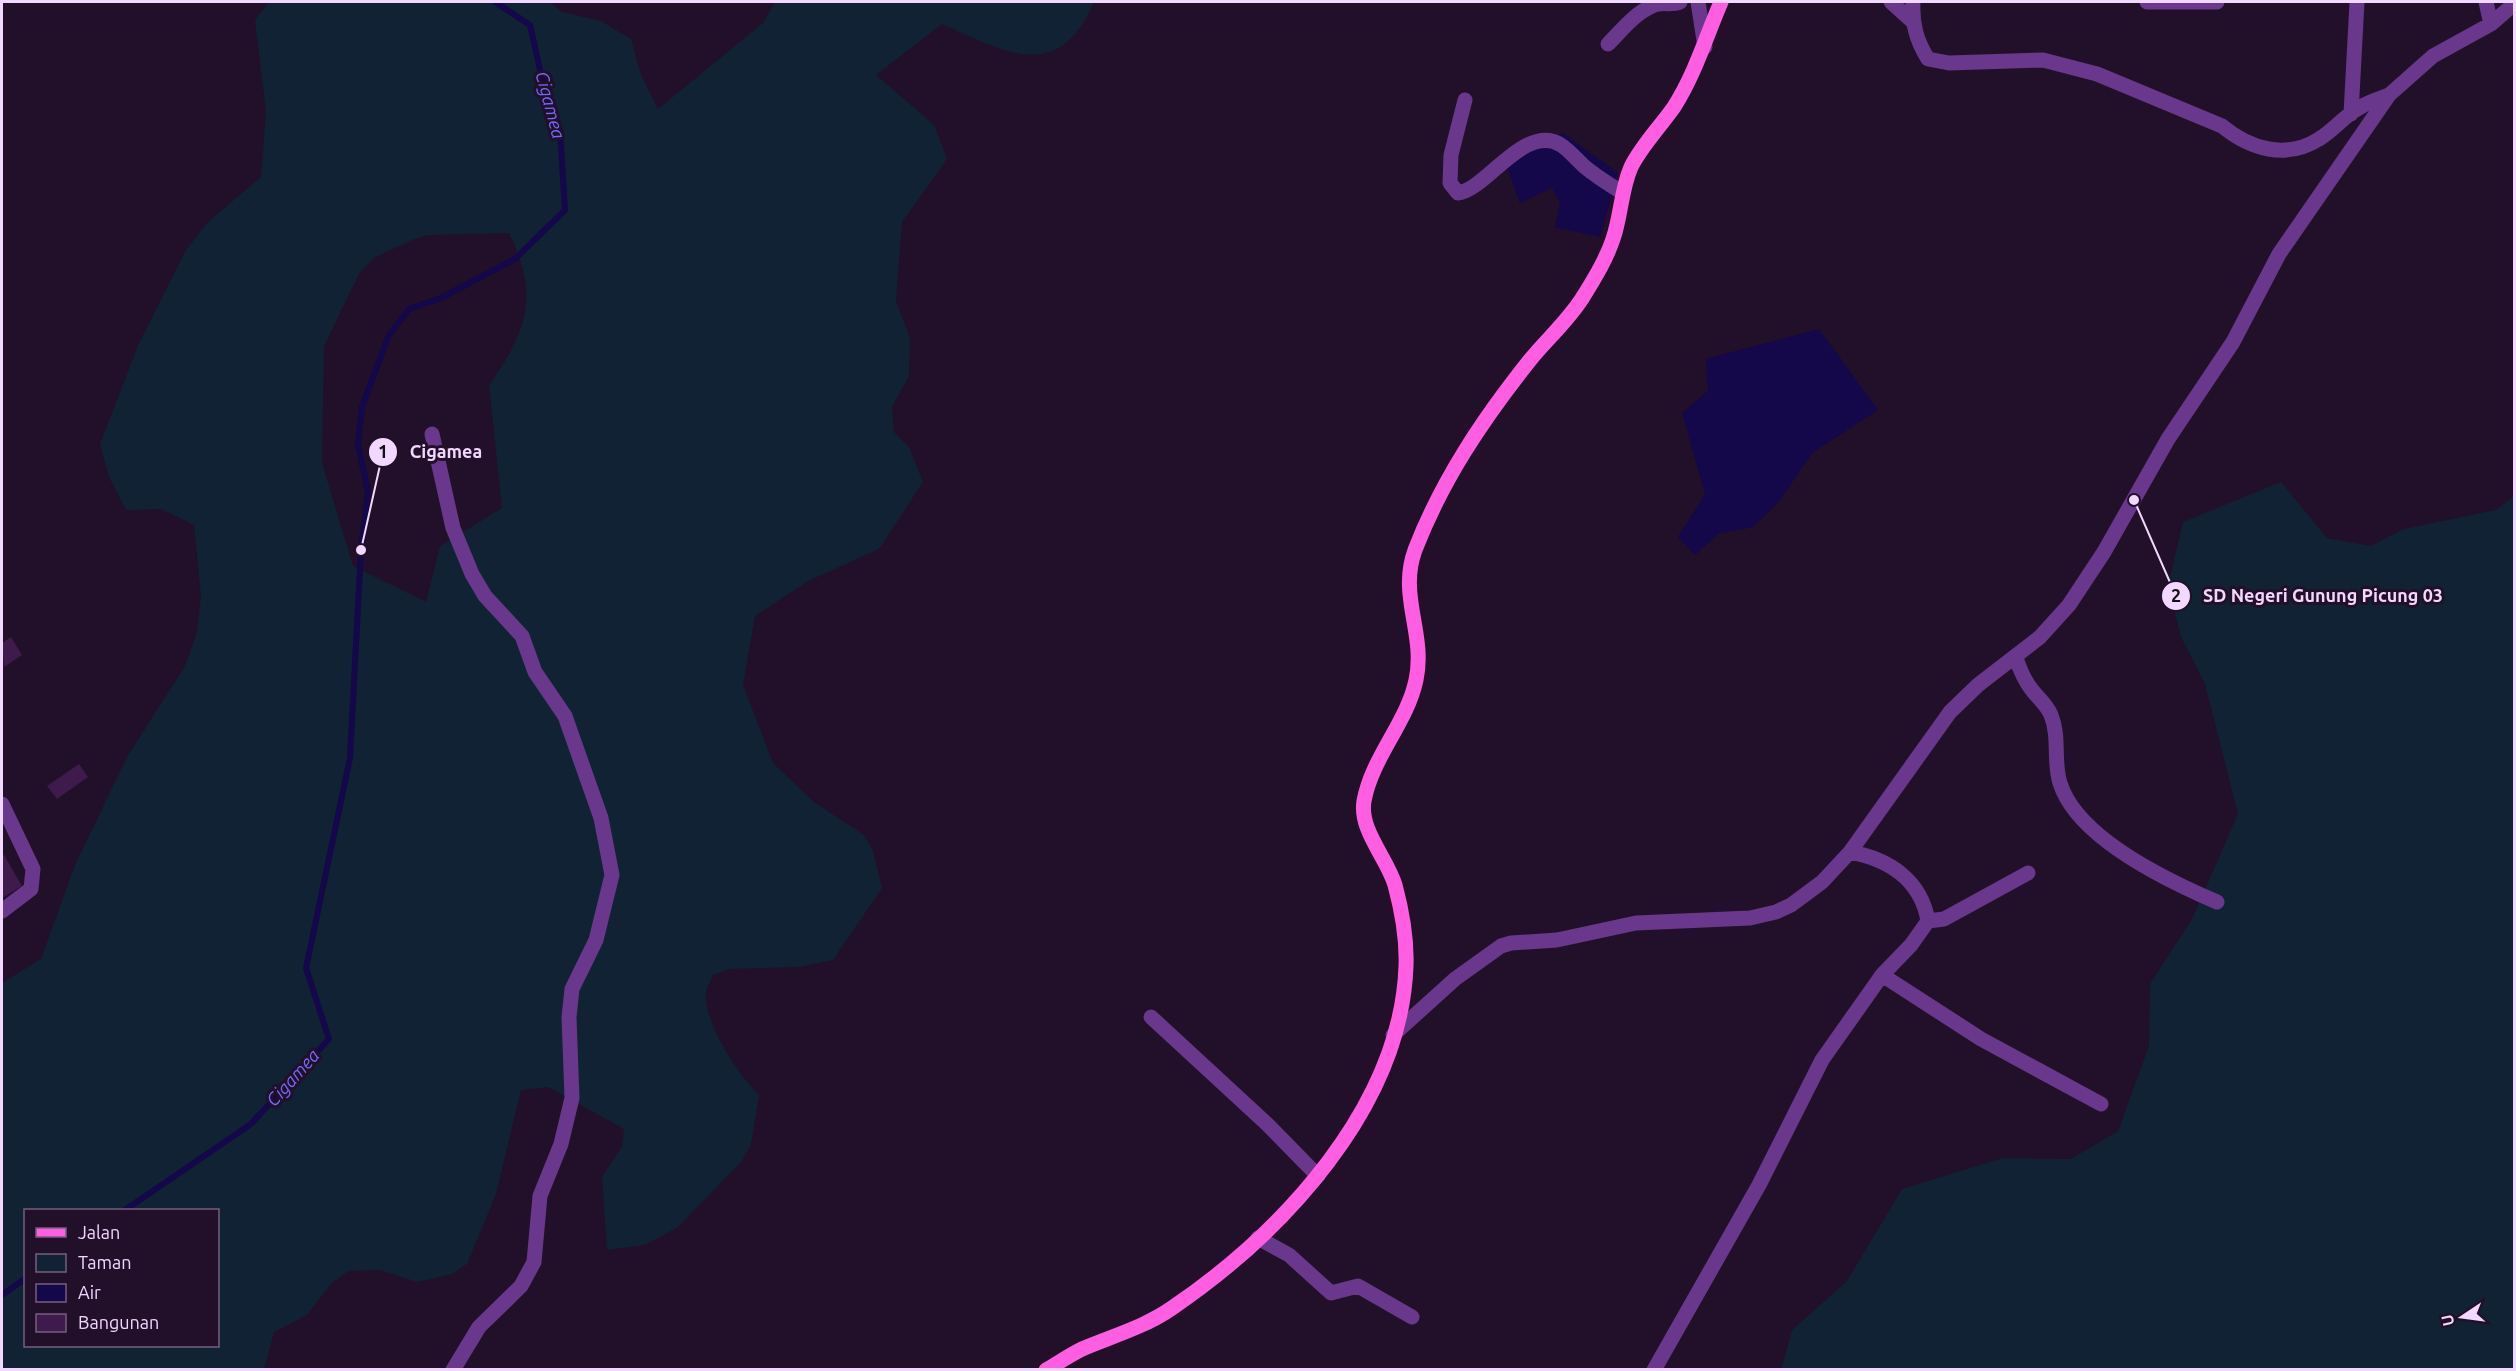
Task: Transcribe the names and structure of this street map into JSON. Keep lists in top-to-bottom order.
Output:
{
  "water": ["Cigamea"],
  "places": ["SD Negeri Gunung Picung 03", "Cigamea"],
  "legend": [
    "Jalan",
    "Taman",
    "Air",
    "Bangunan"
  ],
  "north": "left"
}
